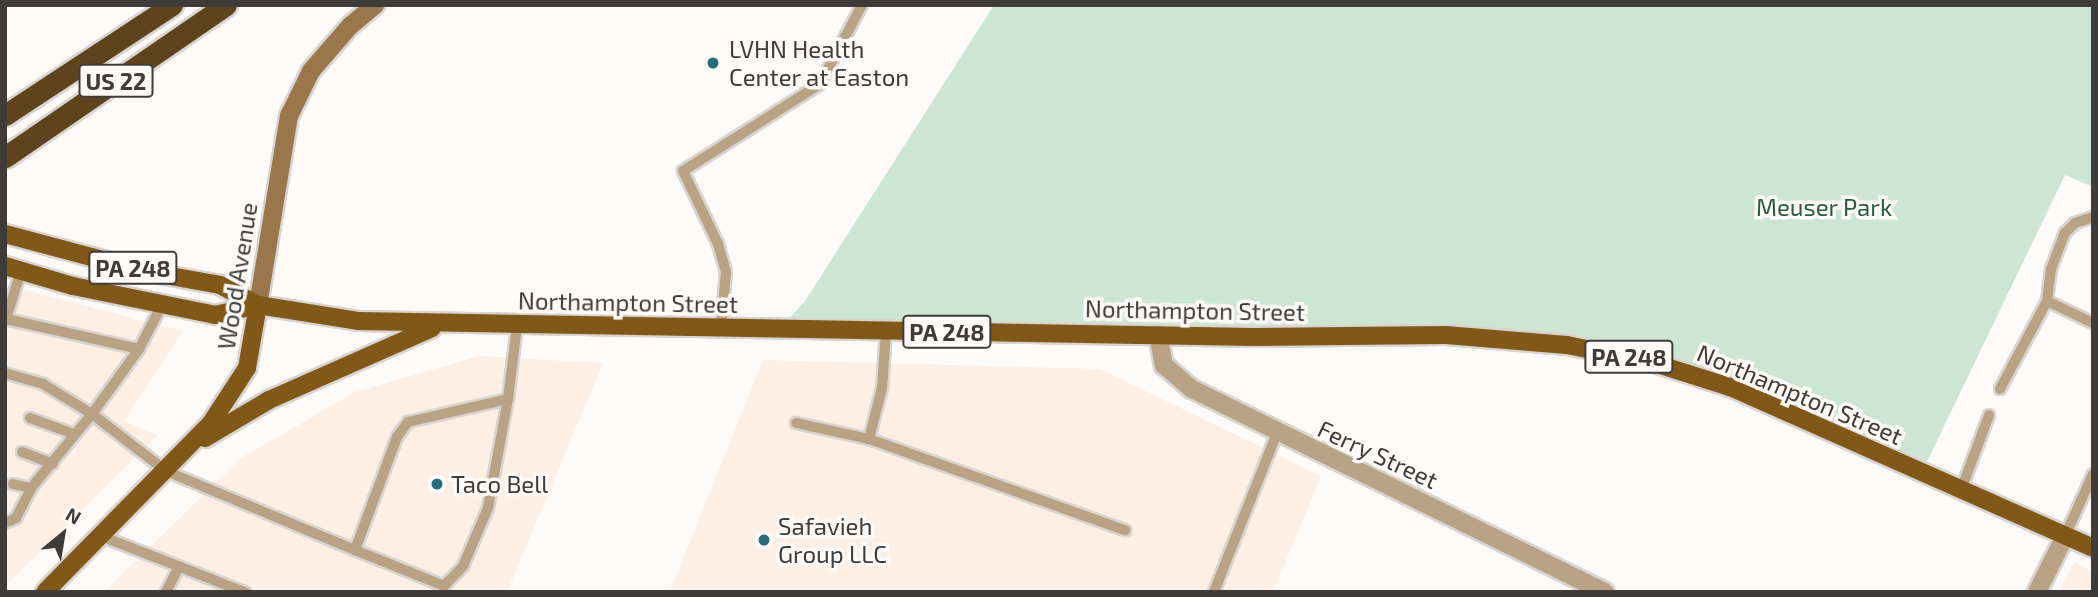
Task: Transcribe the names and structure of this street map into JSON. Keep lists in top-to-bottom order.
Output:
{
  "streets": {
    "highway": ["US 22"],
    "main road": ["PA 248", "Wood Avenue", "Northampton Street"],
    "street": ["Ferry Street"]
  },
  "crossings": [
    ["Wood Avenue", "Northampton Street"],
    ["Northampton Street", "Ferry Street"]
  ],
  "parks": ["Meuser Park"],
  "places": ["LVHN Health Center at Easton", "Taco Bell", "Safavieh Group LLC"],
  "north": "top right"
}
